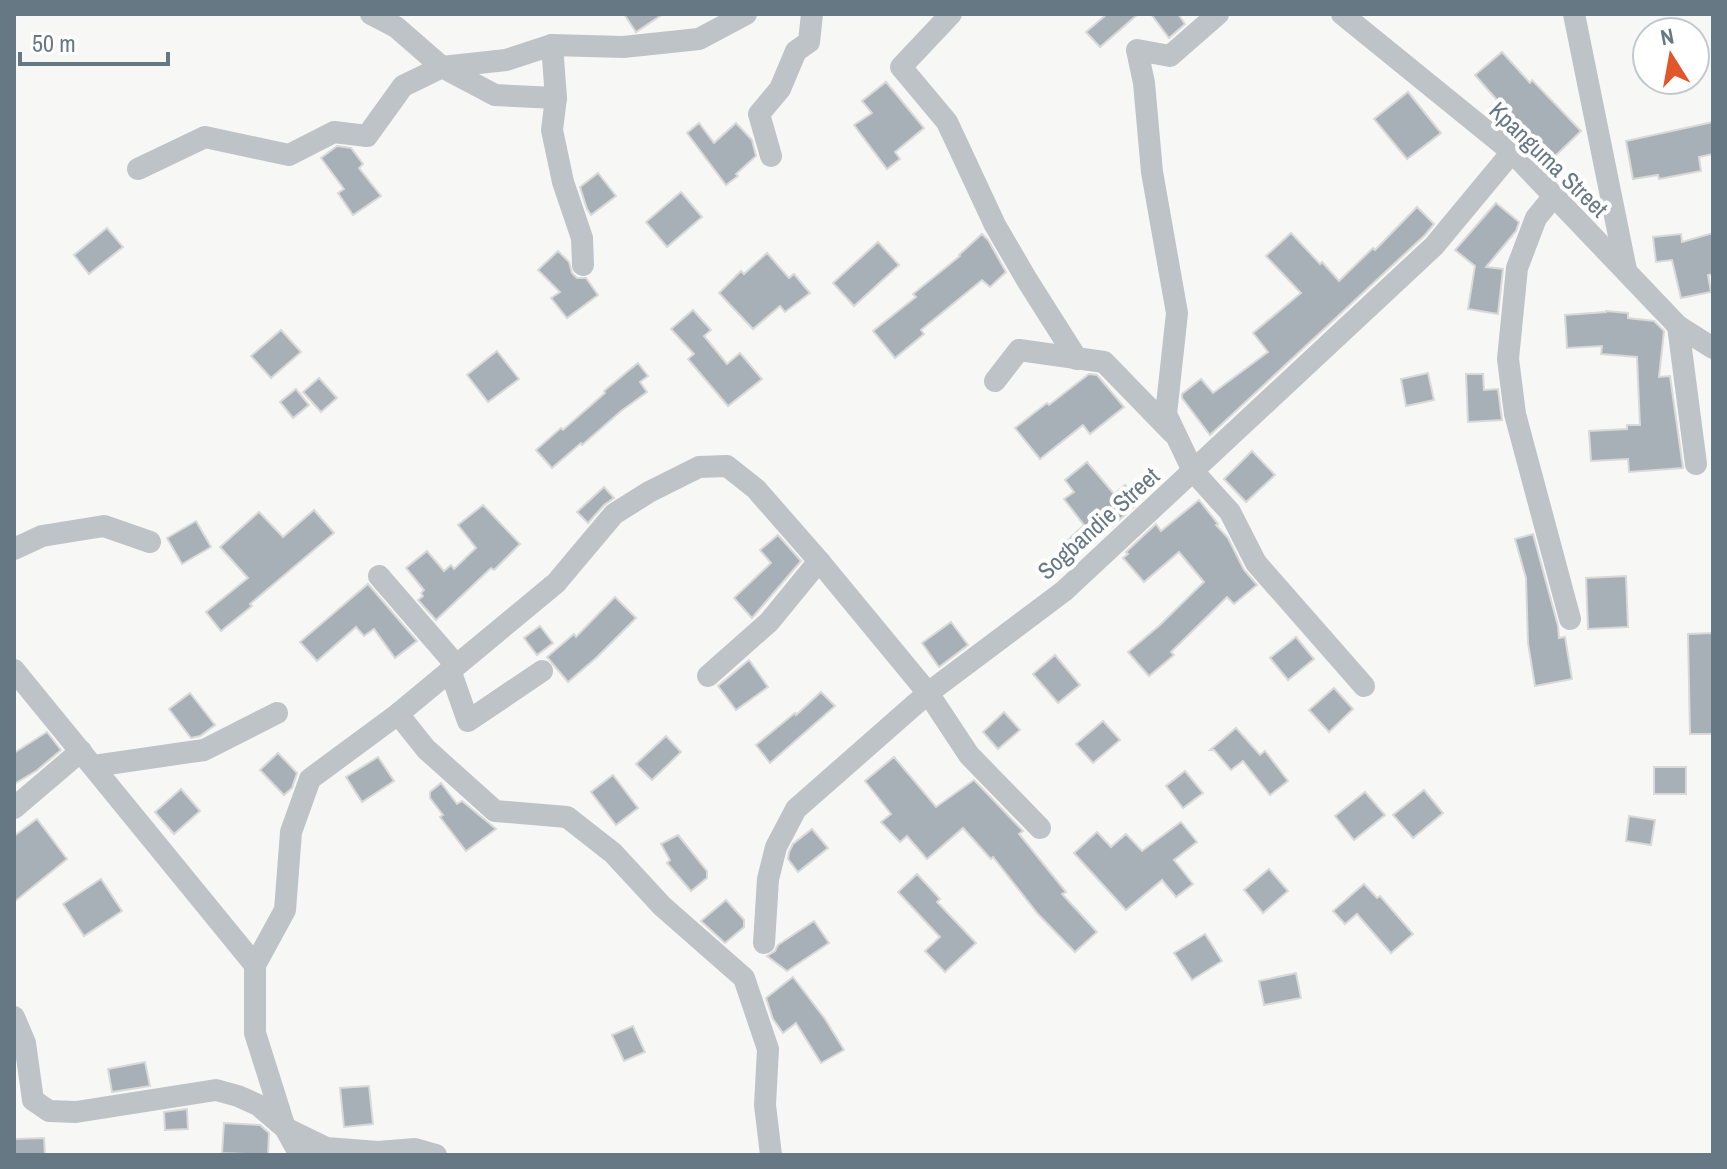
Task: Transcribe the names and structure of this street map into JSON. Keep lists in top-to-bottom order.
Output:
{
  "streets": {
    "street": ["Kpanguma Street", "Sogbandie Street"]
  },
  "crossings": [
    ["Kpanguma Street", "Sogbandie Street"]
  ],
  "scale_bar": "50 m",
  "north": "top"
}
